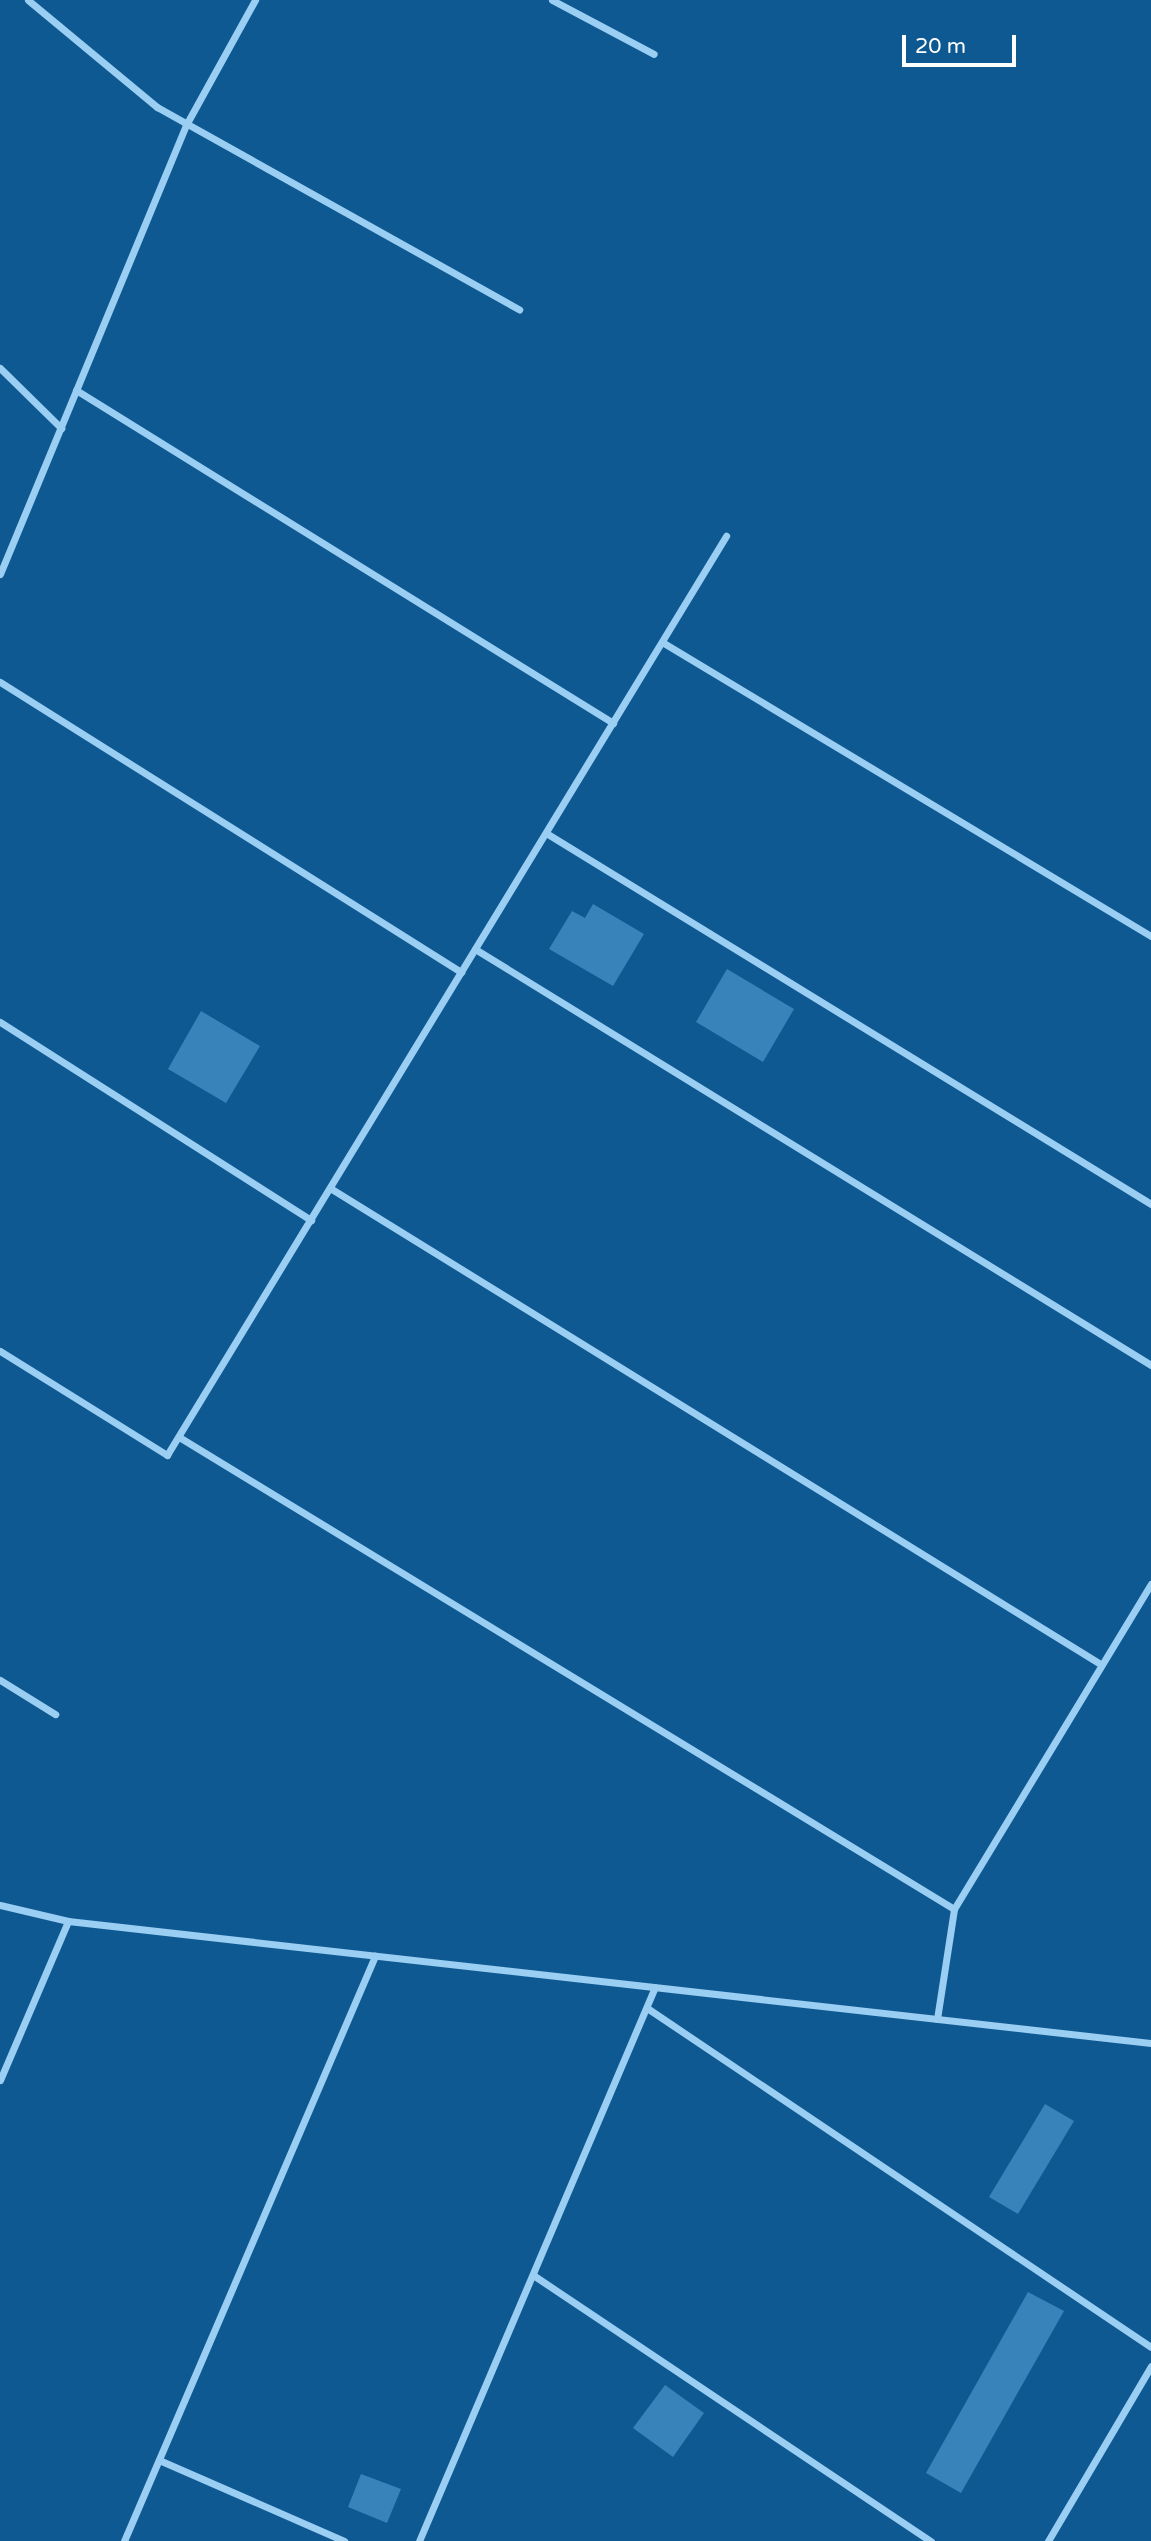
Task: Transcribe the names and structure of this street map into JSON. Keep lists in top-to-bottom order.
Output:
{
  "scale_bar": "20 m"
}
